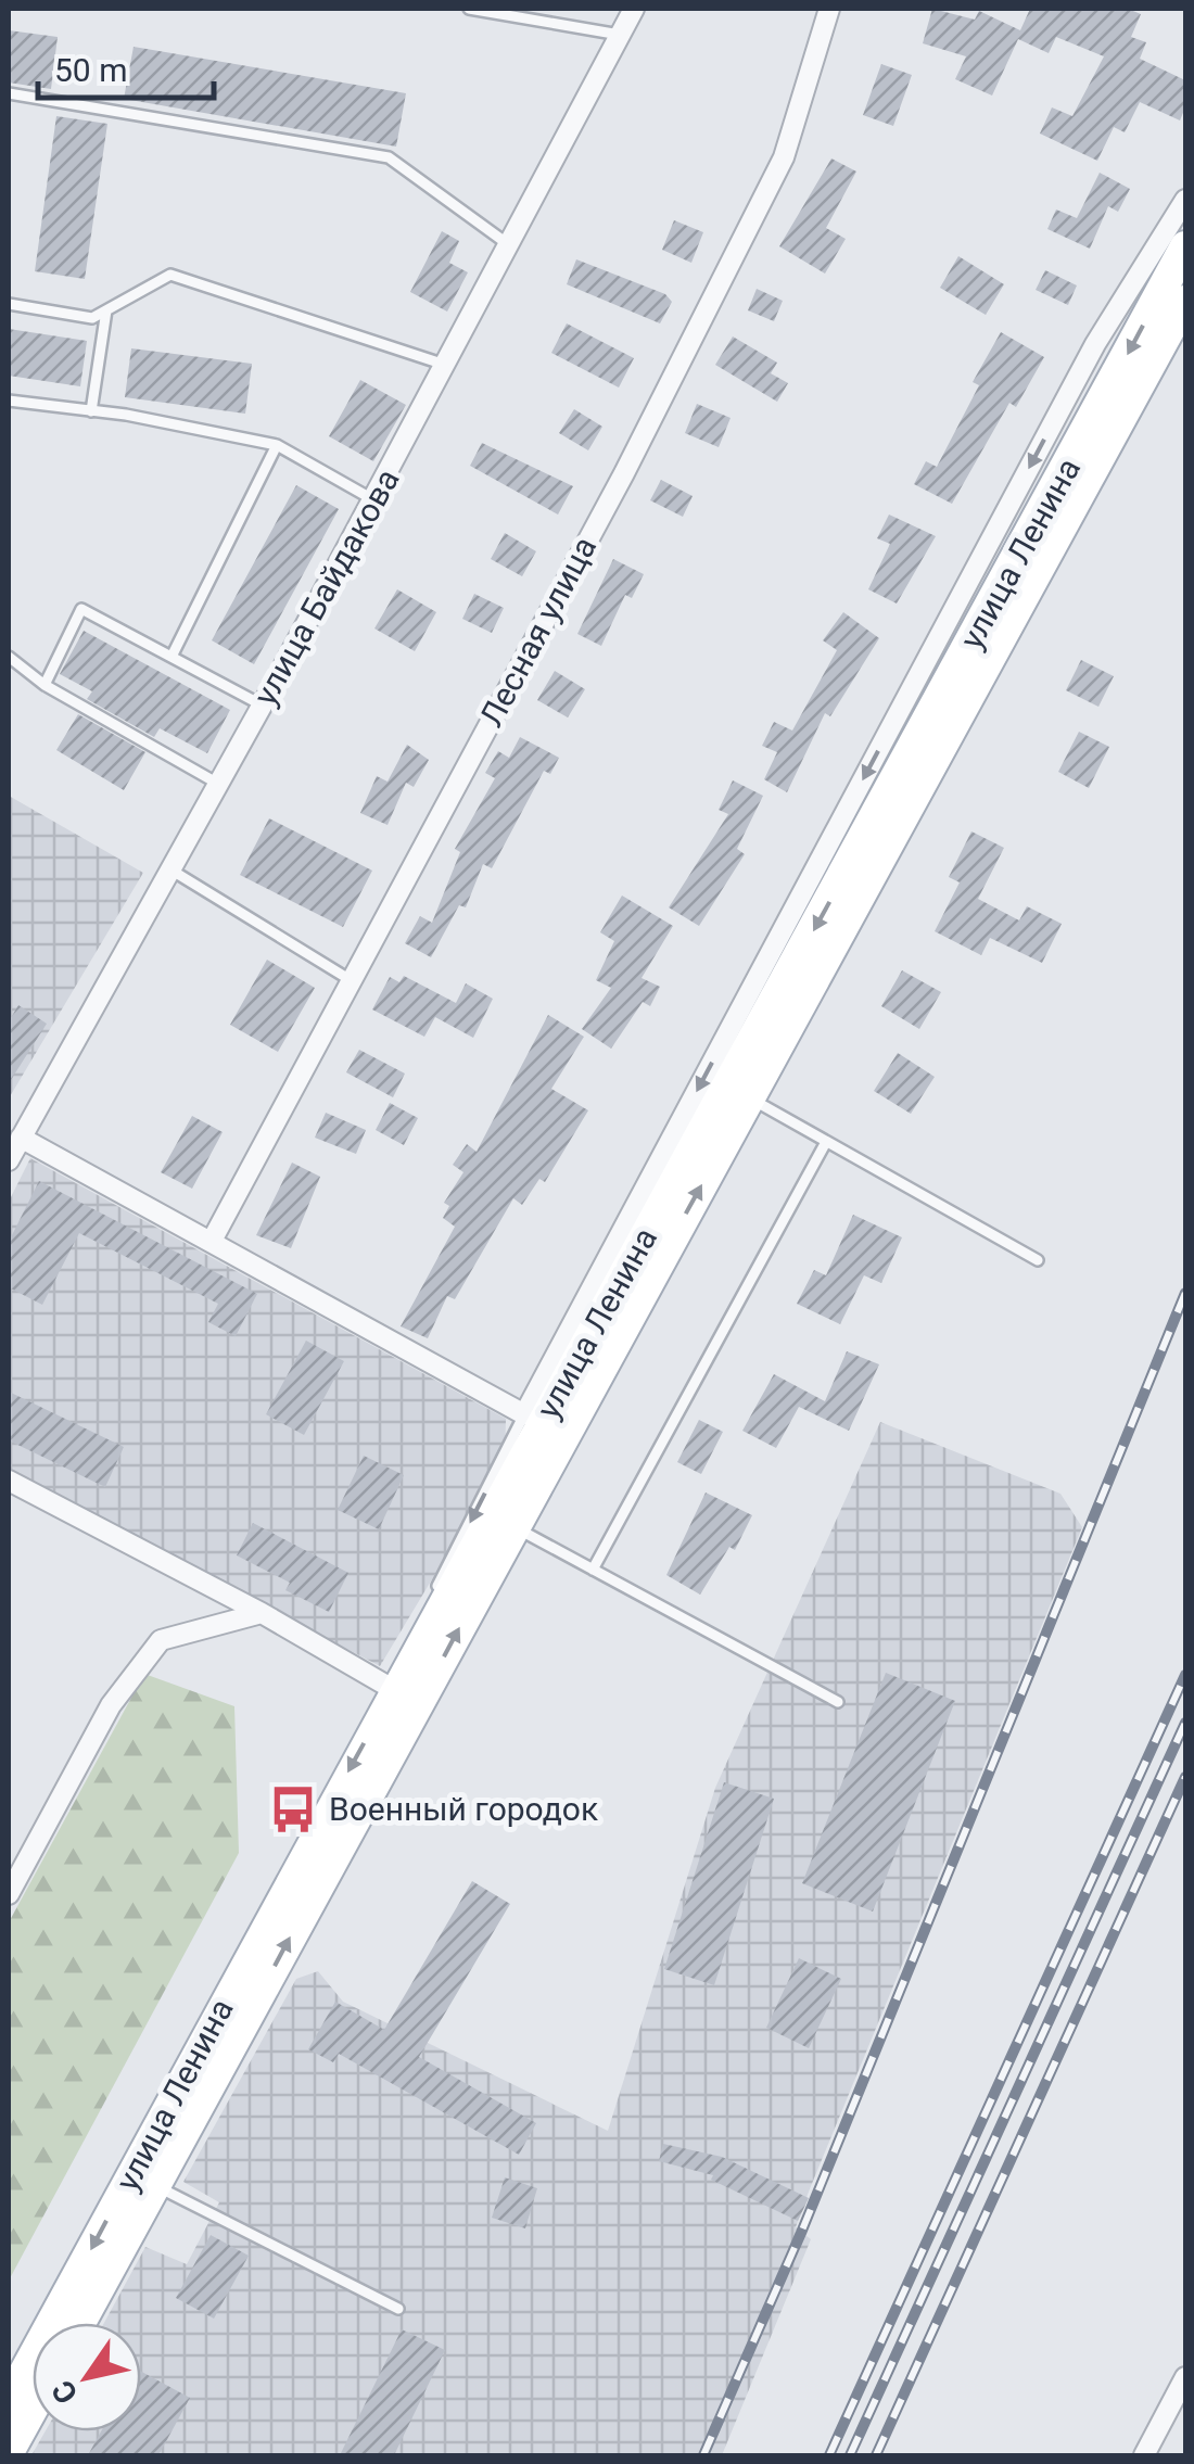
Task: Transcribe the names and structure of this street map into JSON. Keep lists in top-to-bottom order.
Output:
{
  "streets": {
    "main road": ["улица Ленина"],
    "street": ["улица Байдакова", "Лесная улица"]
  },
  "one_way": ["улица Ленина"],
  "places": {
    "bus stop": ["Военный городок"]
  },
  "scale_bar": "50 m",
  "north": "bottom left"
}
